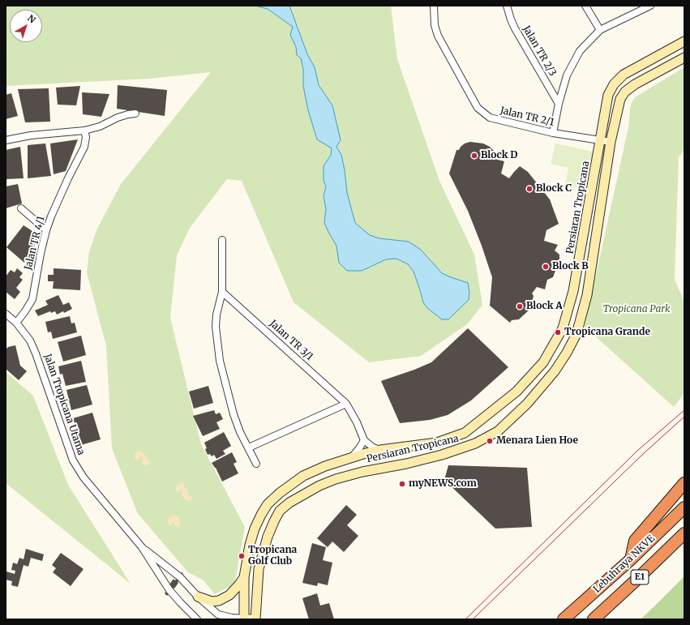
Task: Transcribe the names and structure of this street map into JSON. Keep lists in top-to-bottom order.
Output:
{
  "streets": {
    "highway": ["Lebuhraya NKVE", "E1"],
    "main road": ["Persiaran Tropicana"],
    "street": [
      "Jalan TR 2/3",
      "Jalan TR 2/1",
      "Jalan TR 4/1",
      "Jalan TR 3/1",
      "Jalan Tropicana Utama"
    ]
  },
  "crossings": [
    ["Jalan TR 2/1", "Persiaran Tropicana"],
    ["Persiaran Tropicana", "Jalan Tropicana Utama"],
    ["Jalan TR 4/1", "Jalan Tropicana Utama"]
  ],
  "parks": ["Tropicana Park"],
  "places": [
    "Block D",
    "Block C",
    "Block B",
    "Block A",
    "Tropicana Grande",
    "Menara Lien Hoe",
    "myNEWS.com",
    "Tropicana Golf Club"
  ],
  "north": "top right"
}
